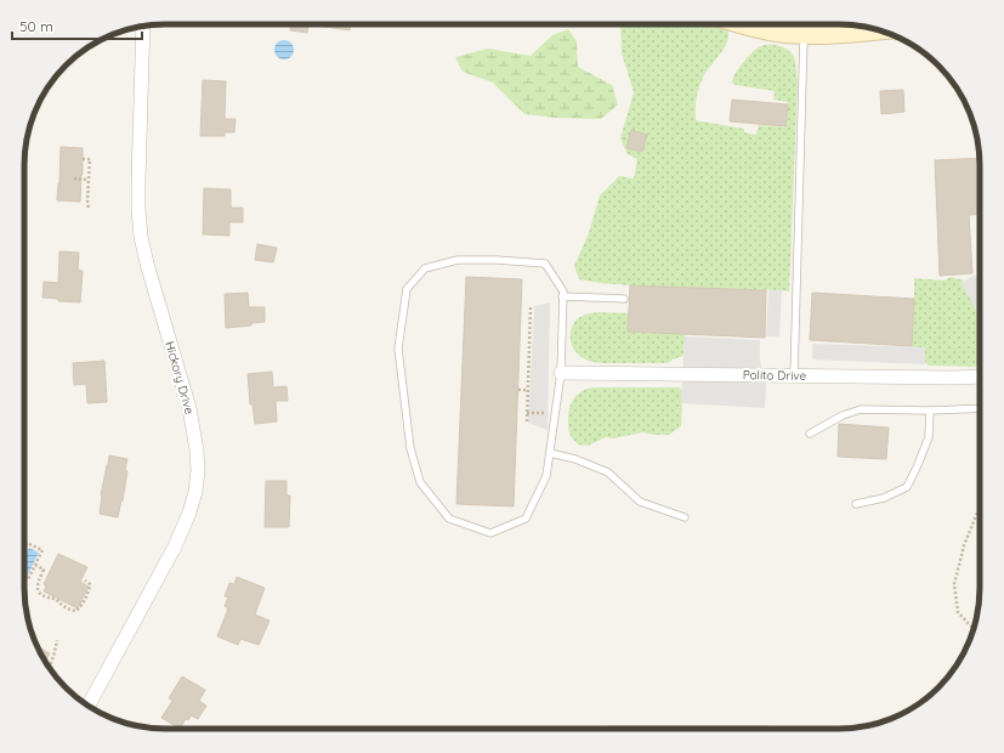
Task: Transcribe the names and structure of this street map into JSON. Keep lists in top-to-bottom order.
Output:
{
  "streets": {
    "street": ["Polito Drive", "Hickory Drive"]
  },
  "scale_bar": "50 m"
}
